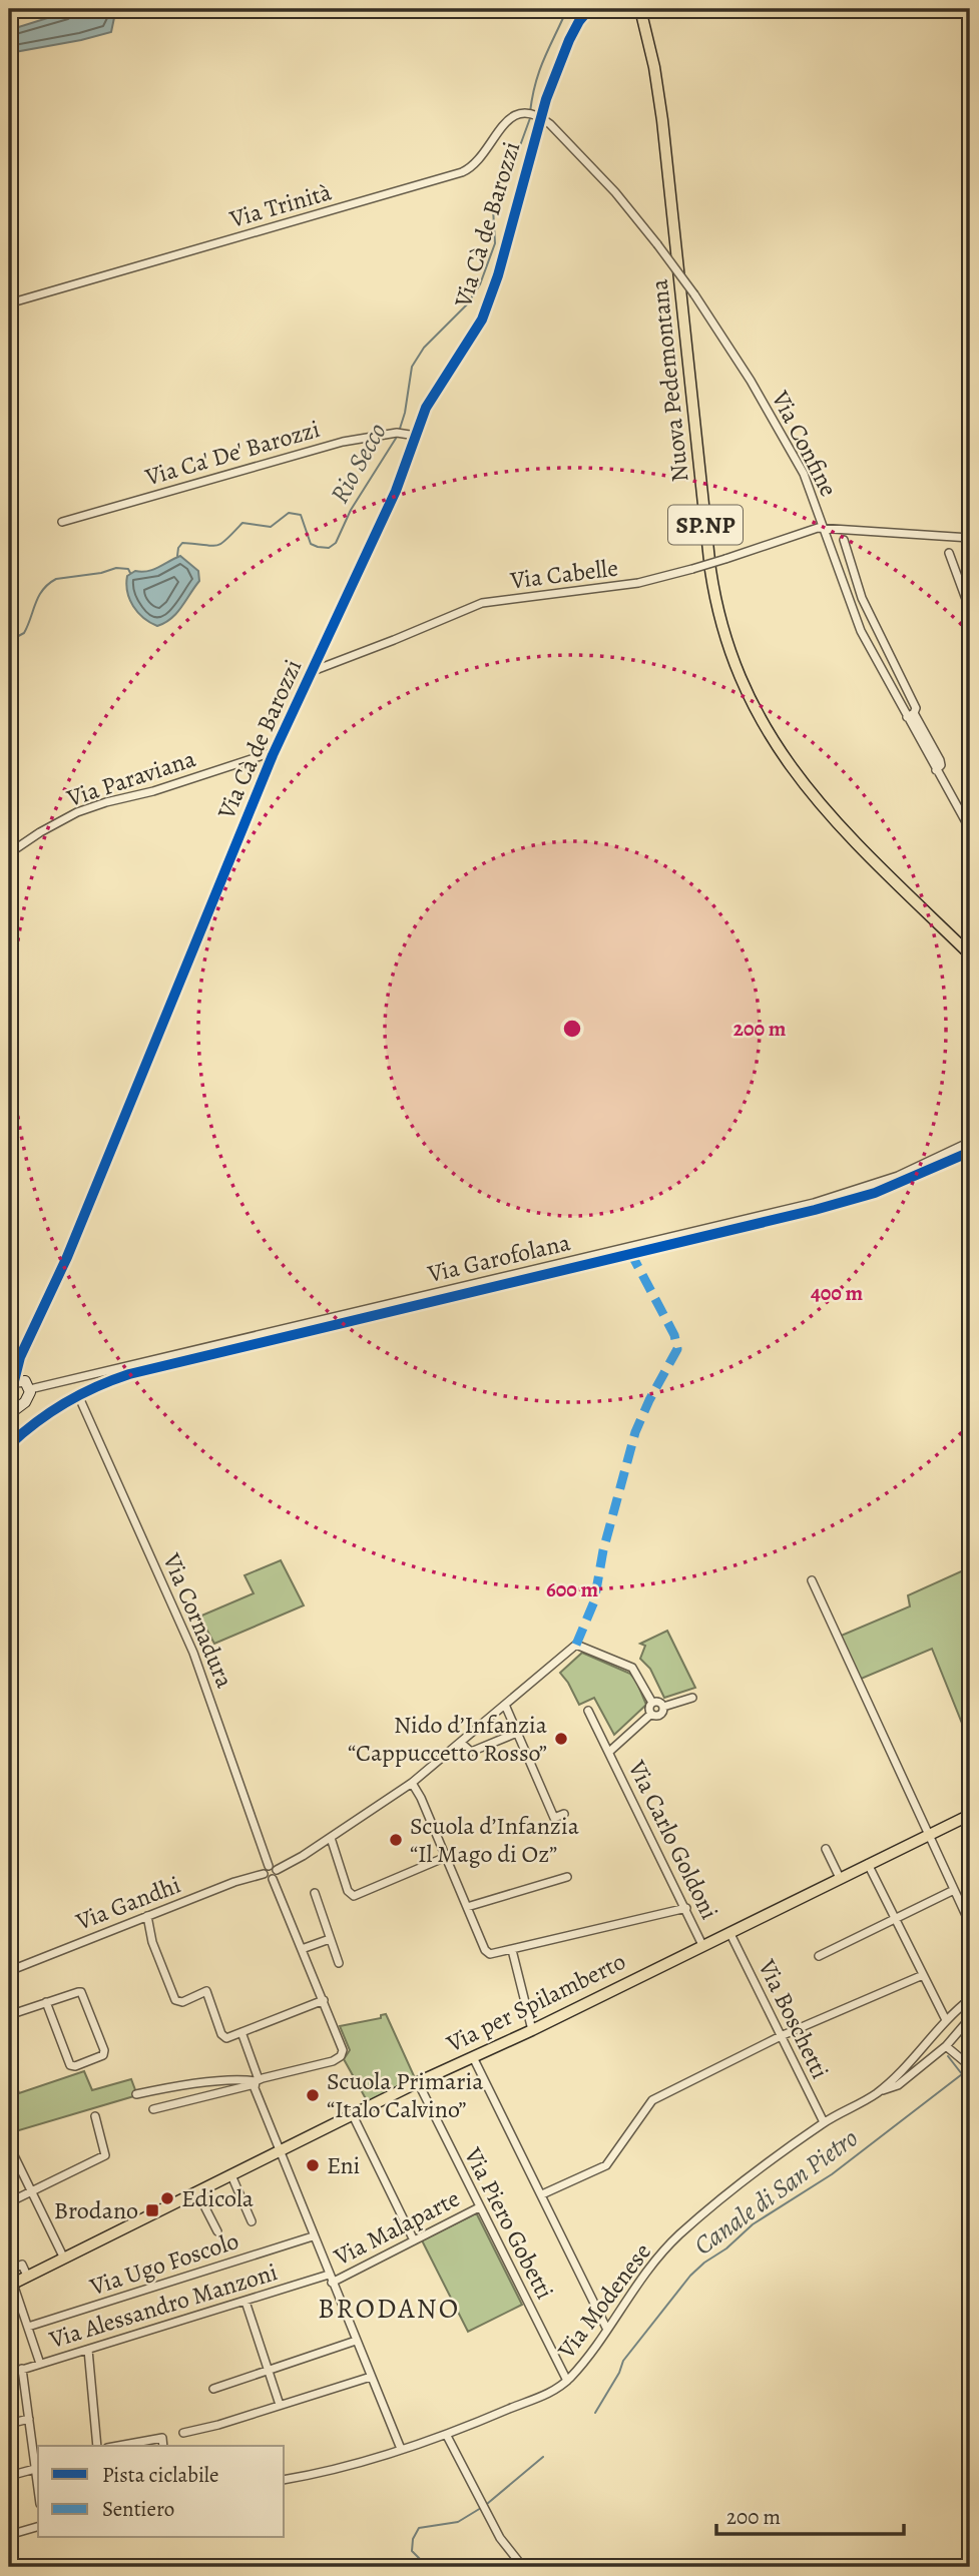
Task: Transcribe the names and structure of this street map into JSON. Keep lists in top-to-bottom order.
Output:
{
  "streets": {
    "main road": ["Nuova Pedemontana", "SP.NP", "Via per Spilamberto"],
    "street": [
      "Via Trinità",
      "Via Cà de Barozzi",
      "Via Confine",
      "Via Ca' De' Barozzi",
      "Via Cabelle",
      "Via Paraviana",
      "Via Garofolana",
      "Via Cornadura",
      "Via Carlo Goldoni",
      "Via Gandhi",
      "Via Boschetti",
      "Via Piero Gobetti",
      "Via Malaparte",
      "Via Ugo Foscolo",
      "Via Modenese",
      "Via Alessandro Manzoni"
    ]
  },
  "crossings": [
    ["Via Trinità", "Via Cà de Barozzi"],
    ["Via Trinità", "Via Confine"],
    ["Via Cà de Barozzi", "Via Confine"],
    ["Via Cà de Barozzi", "Via Ca' De' Barozzi"],
    ["Via Cà de Barozzi", "Via Cabelle"],
    ["Via Cà de Barozzi", "Via Paraviana"],
    ["Via Confine", "Via Cabelle"],
    ["Via Cornadura", "Via Gandhi"],
    ["Via Carlo Goldoni", "Via per Spilamberto"],
    ["Via per Spilamberto", "Via Boschetti"],
    ["Via per Spilamberto", "Via Piero Gobetti"],
    ["Via Boschetti", "Via Modenese"],
    ["Via Piero Gobetti", "Via Malaparte"],
    ["Via Piero Gobetti", "Via Modenese"],
    ["Via Malaparte", "Via Alessandro Manzoni"]
  ],
  "districts": ["BRODANO"],
  "water": ["Rio Secco", "Canale di San Pietro"],
  "places": {
    "other": [
      "Nido d’Infanzia “Cappuccetto Rosso”",
      "Scuola d’Infanzia “Il Mago di Oz”",
      "Scuola Primaria “Italo Calvino”",
      "Eni",
      "Edicola"
    ],
    "transit": ["Brodano"]
  },
  "legend": ["Pista ciclabile", "Sentiero"],
  "scale_bar": "200 m",
  "rings": ["200 m", "400 m", "600 m"]
}
